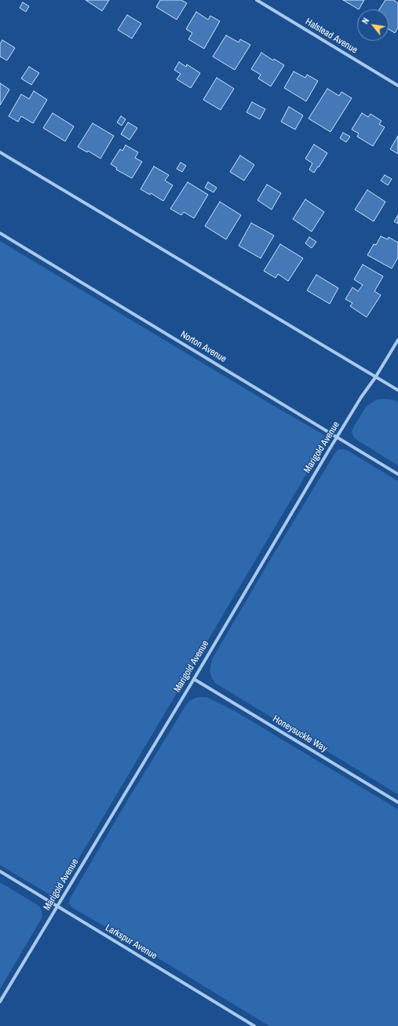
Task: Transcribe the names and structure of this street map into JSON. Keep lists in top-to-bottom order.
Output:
{
  "streets": {
    "street": [
      "Halstead Avenue",
      "Norton Avenue",
      "Marigold Avenue",
      "Honeysuckle Way",
      "Larkspur Avenue"
    ]
  },
  "crossings": [
    ["Norton Avenue", "Marigold Avenue"],
    ["Marigold Avenue", "Honeysuckle Way"],
    ["Marigold Avenue", "Larkspur Avenue"]
  ],
  "north": "top left"
}
